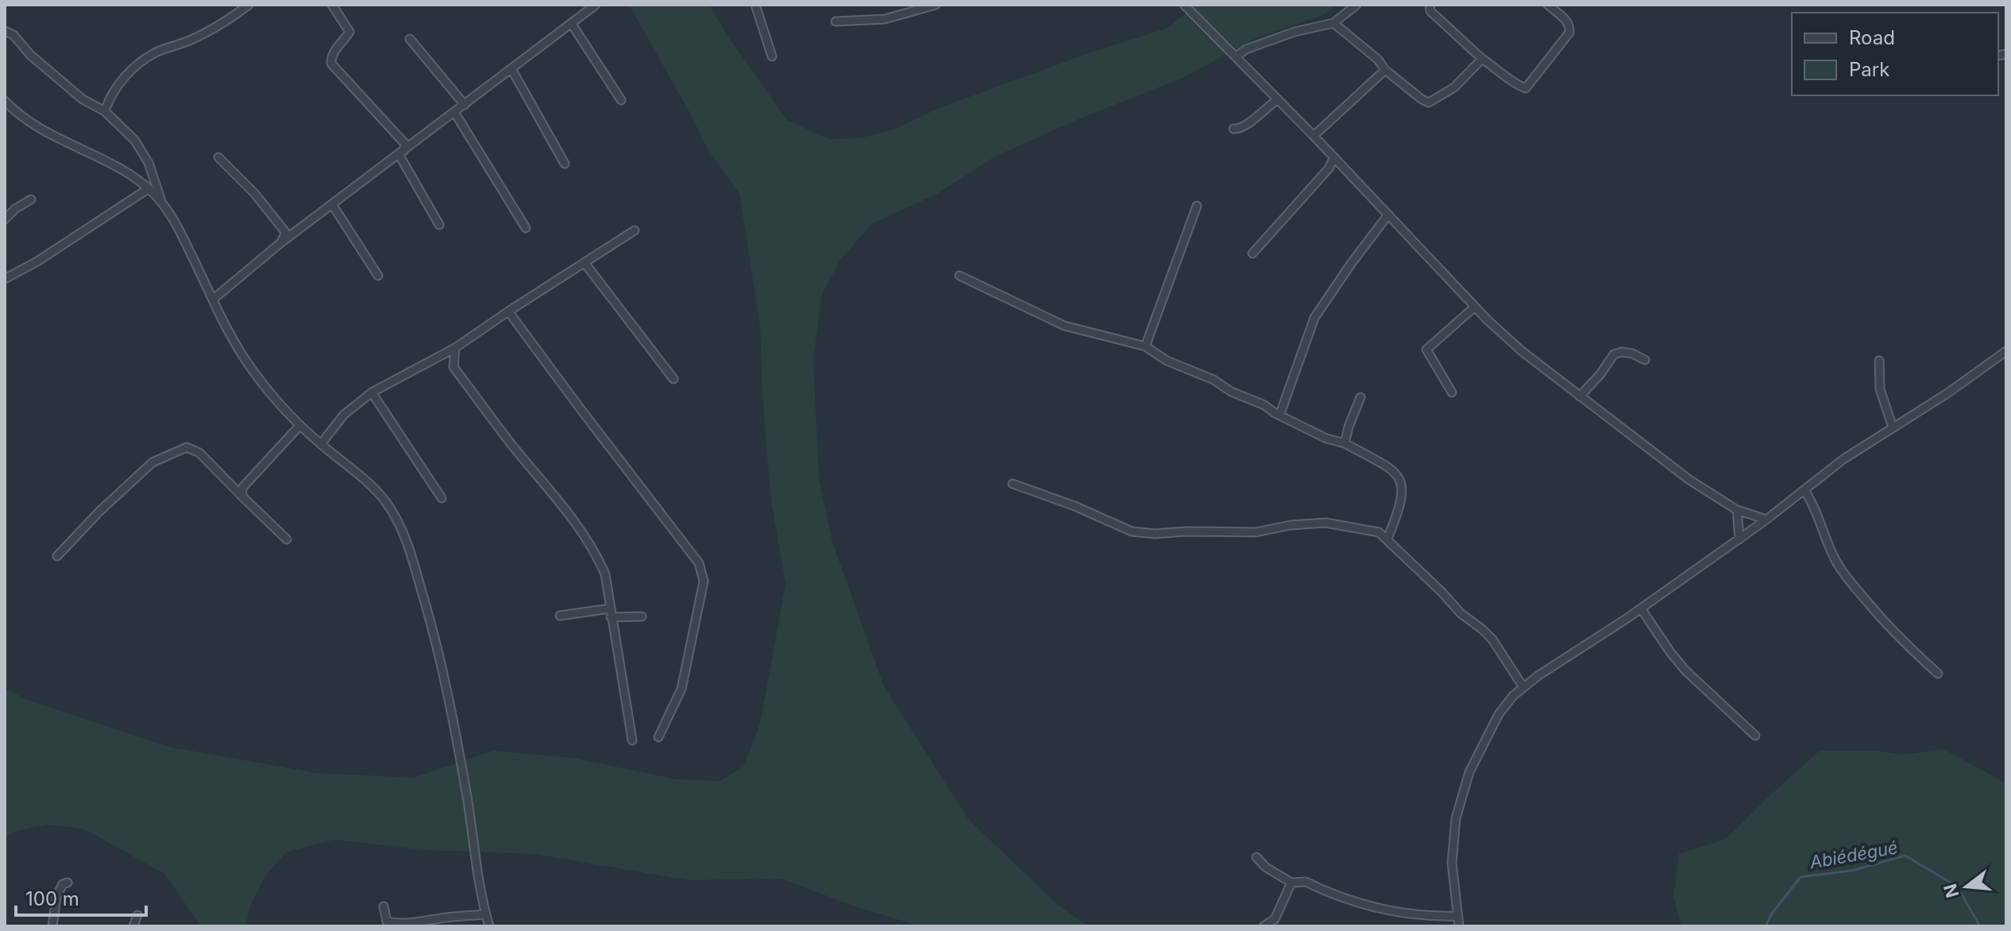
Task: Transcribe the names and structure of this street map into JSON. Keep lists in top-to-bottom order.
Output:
{
  "water": ["Abiédégué"],
  "legend": ["Road", "Park"],
  "scale_bar": "100 m",
  "north": "left"
}
